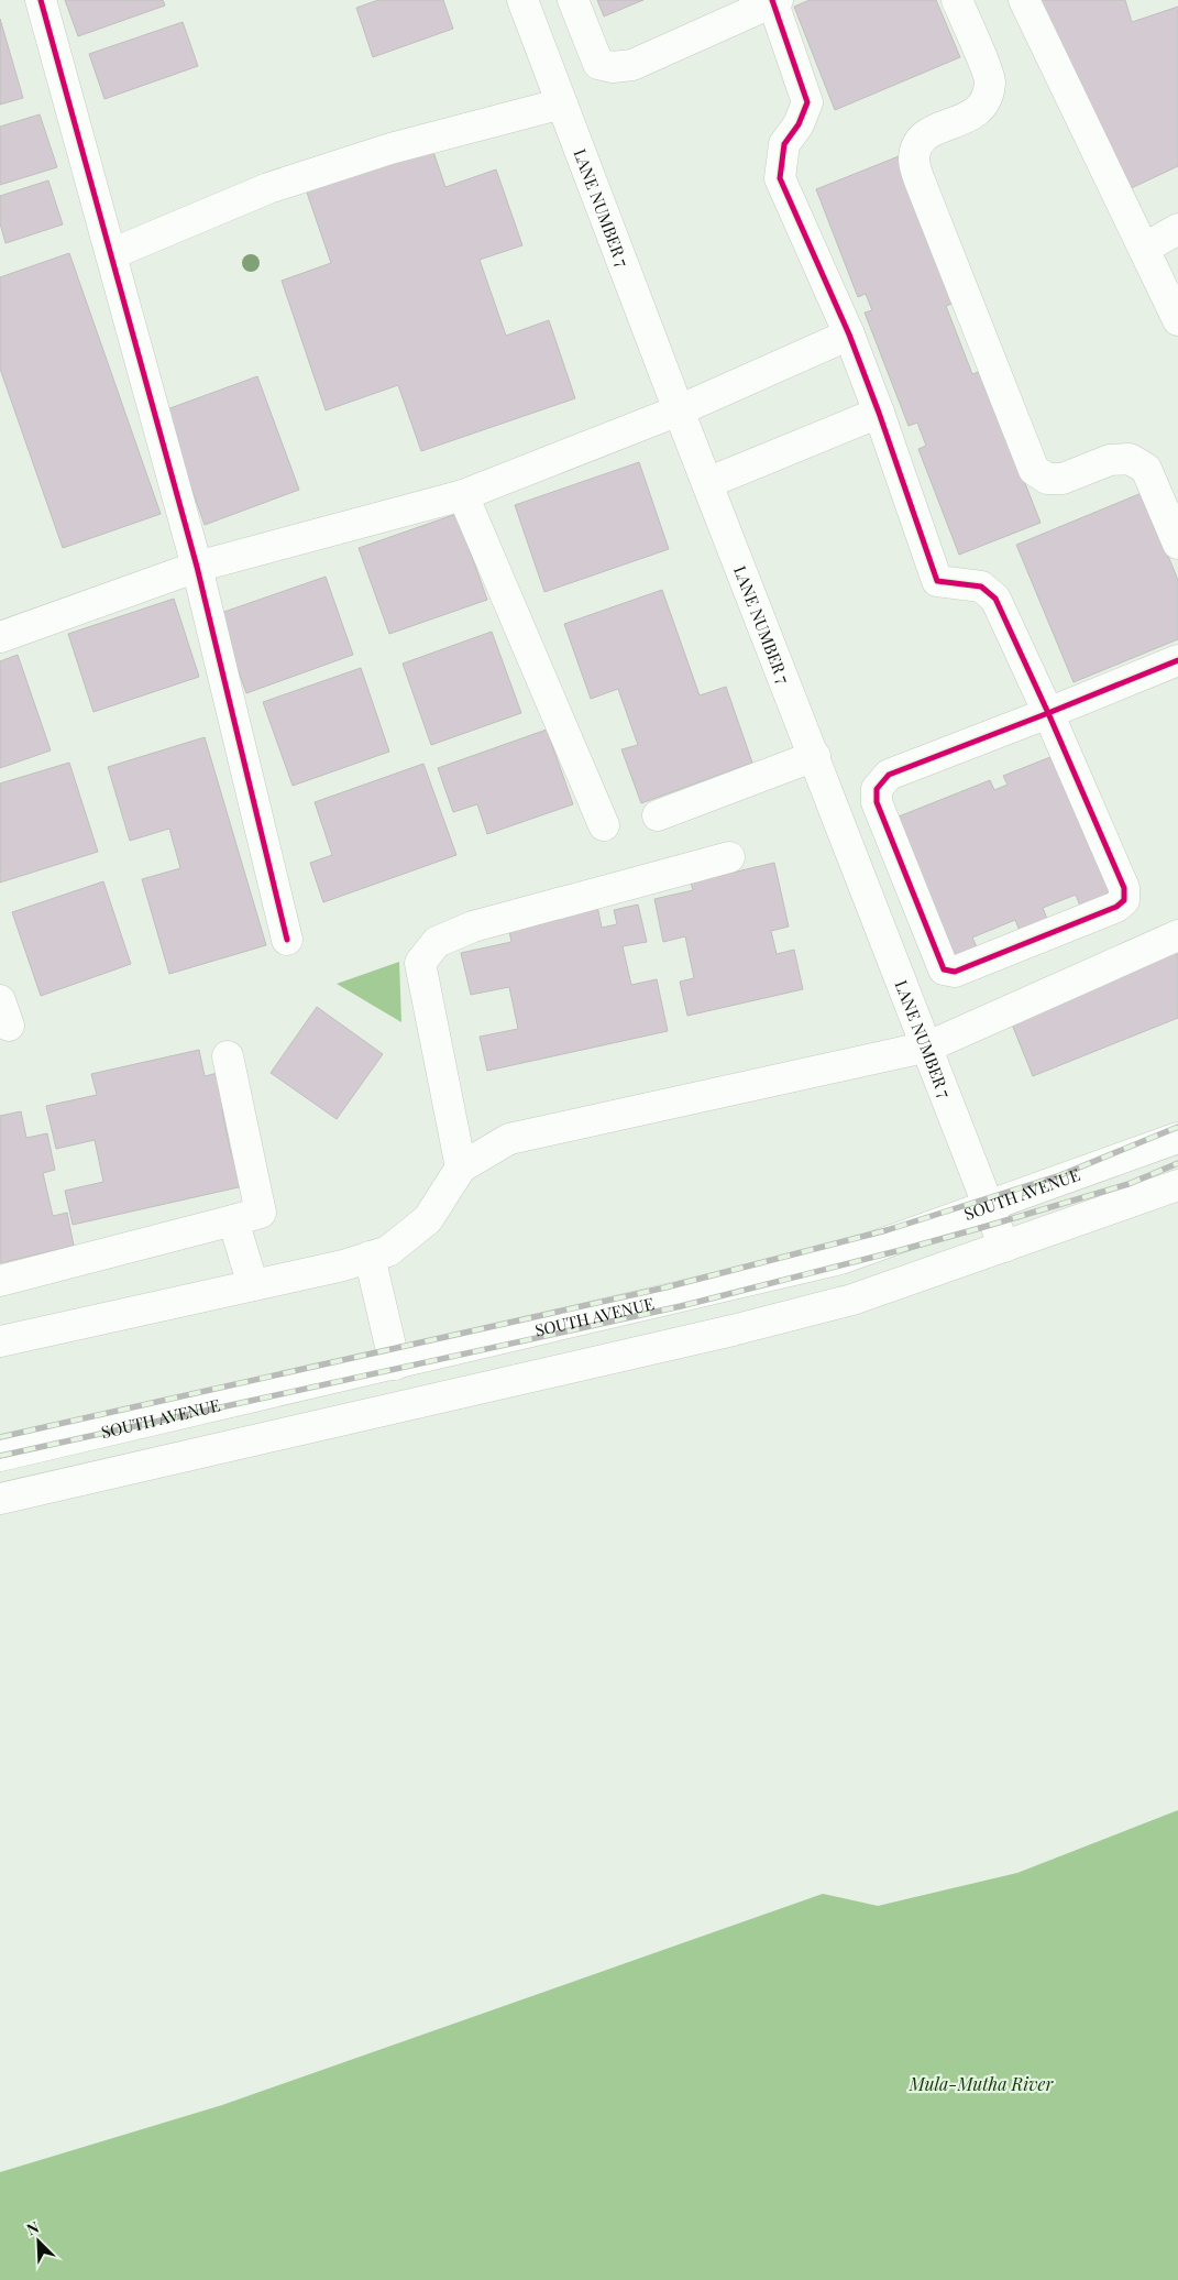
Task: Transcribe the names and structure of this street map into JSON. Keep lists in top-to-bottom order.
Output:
{
  "streets": {
    "street": ["LANE NUMBER 7", "SOUTH AVENUE"]
  },
  "crossings": [
    ["LANE NUMBER 7", "SOUTH AVENUE"]
  ],
  "water": ["Mula-Mutha River"],
  "north": "top left"
}
